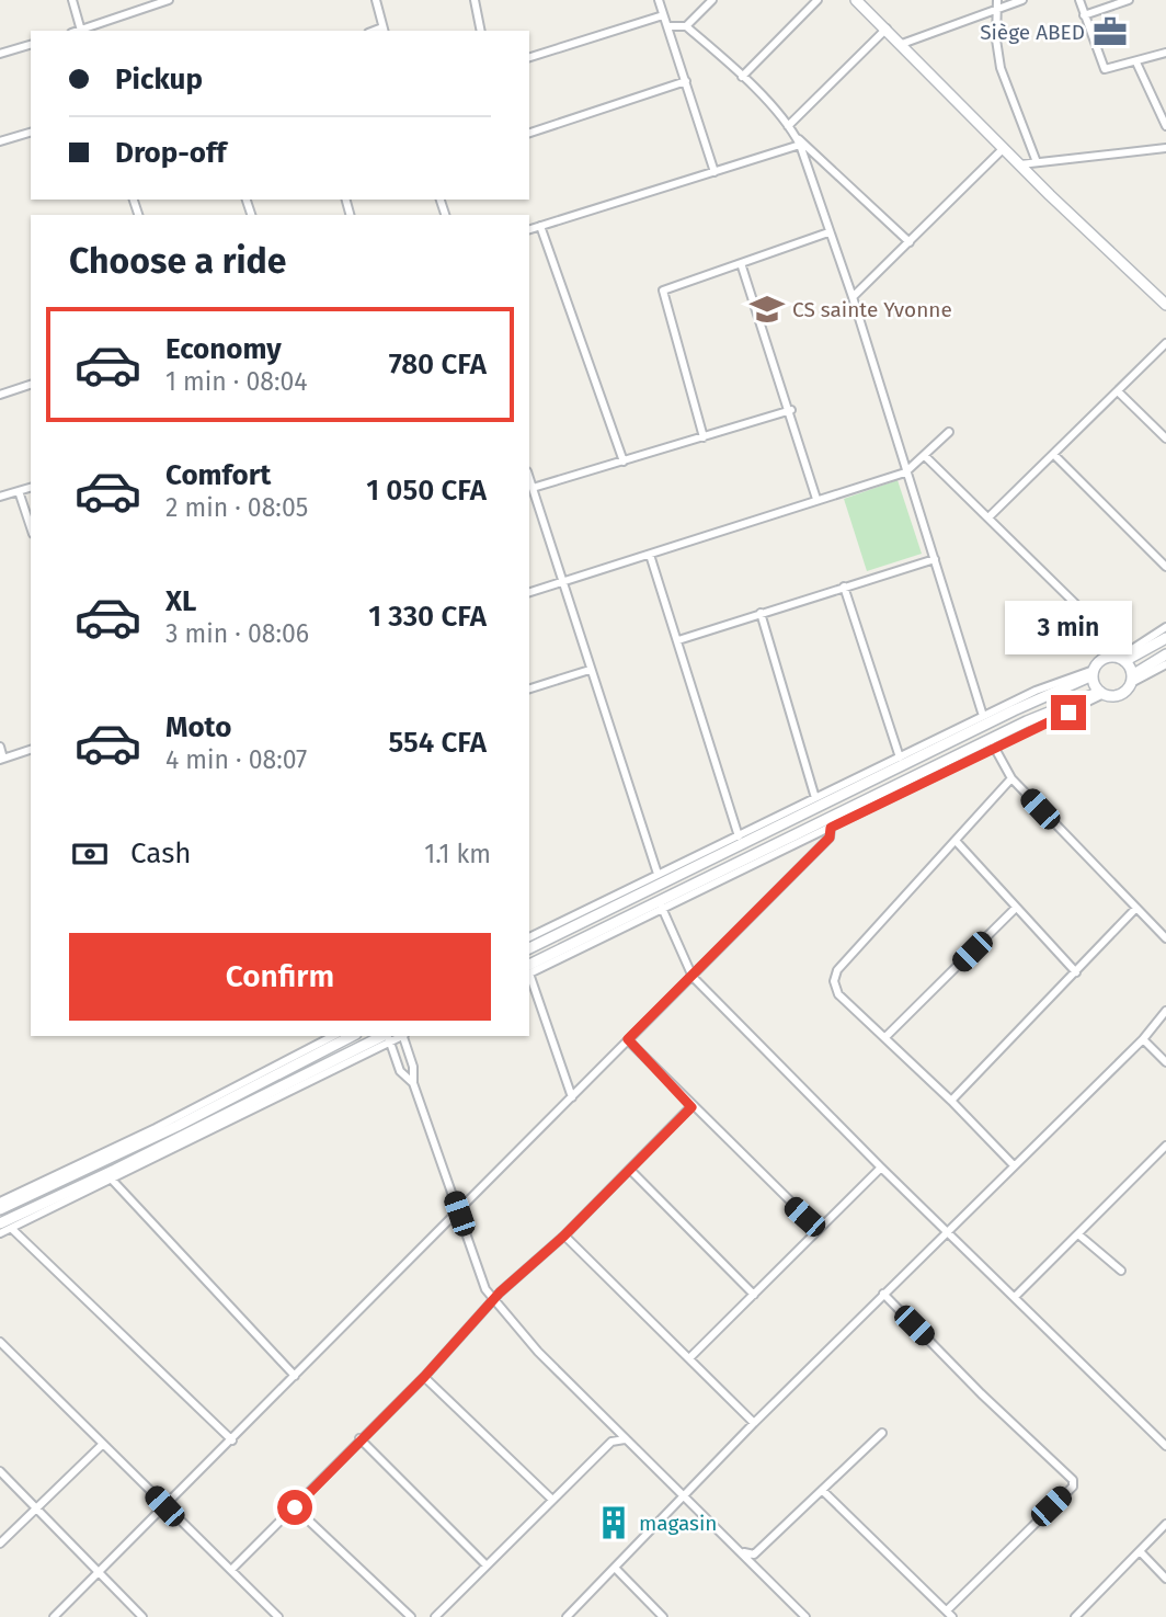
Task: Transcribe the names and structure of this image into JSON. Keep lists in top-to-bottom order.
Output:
{
  "places": {
    "office": ["Siège ABED"],
    "school or university": ["CS sainte Yvonne"],
    "building": ["magasin"]
  },
  "page": {
    "banner": ["Pickup", "Drop-off"],
    "heading": "Choose a ride",
    "list": [
      {
        "name": "Economy",
        "note": "1 min · 08:04",
        "value": "780 CFA"
      },
      {
        "name": "Comfort",
        "note": "2 min · 08:05",
        "value": "1 050 CFA"
      },
      {
        "name": "XL",
        "note": "3 min · 08:06",
        "value": "1 330 CFA"
      },
      {
        "name": "Moto",
        "note": "4 min · 08:07",
        "value": "554 CFA"
      }
    ],
    "bubble": "3 min",
    "pay": ["Cash", "1.1 km"],
    "buttons": "Confirm"
  }
}
